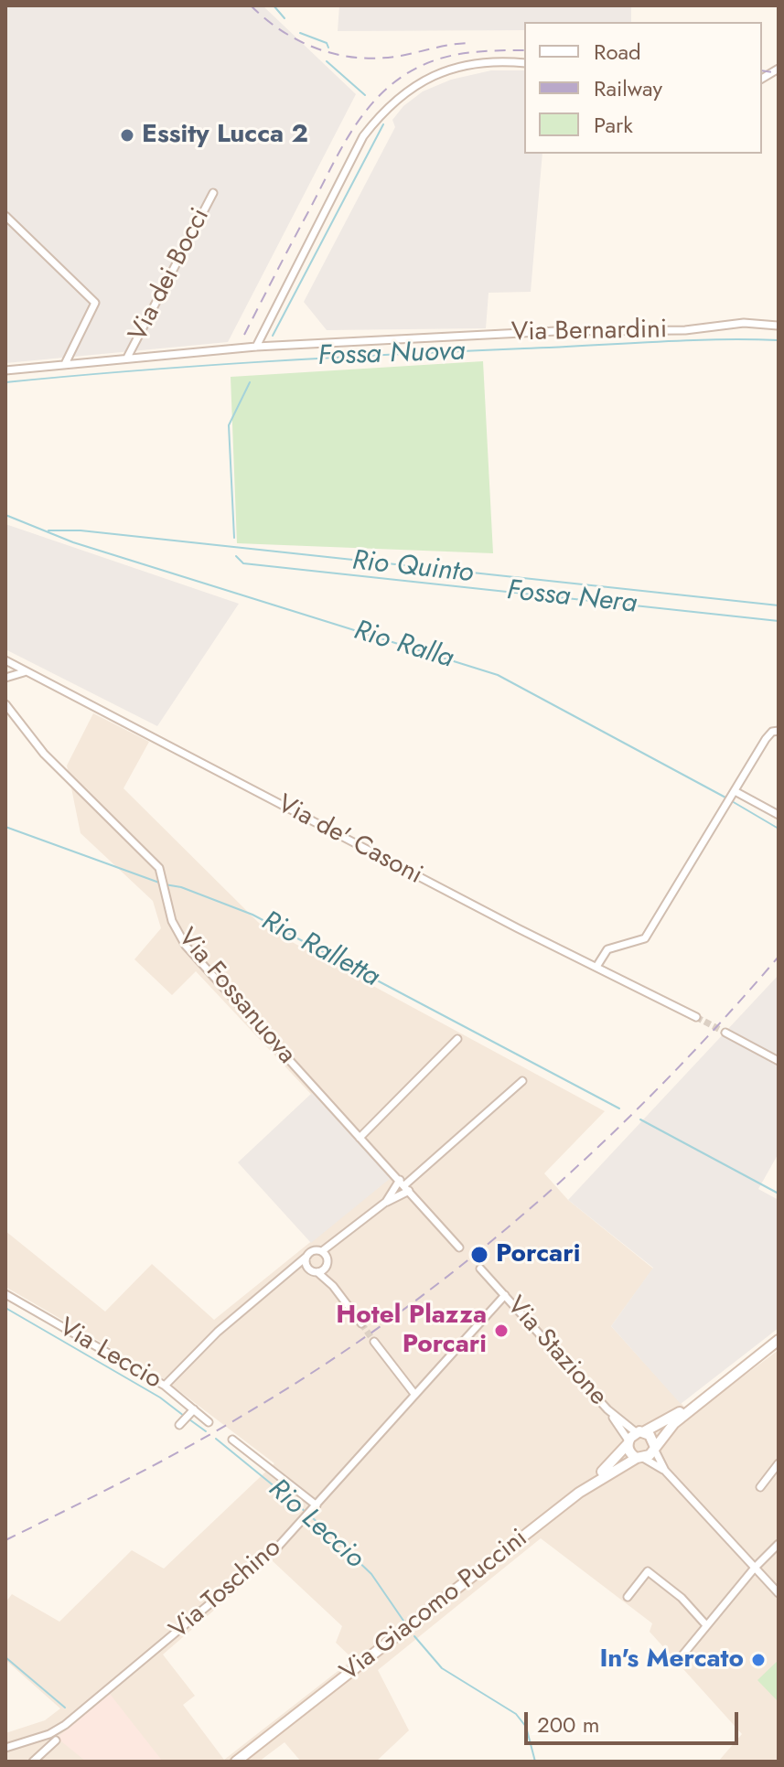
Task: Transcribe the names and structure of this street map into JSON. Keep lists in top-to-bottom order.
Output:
{
  "streets": {
    "main road": ["Via Giacomo Puccini"],
    "street": [
      "Via dei Bocci",
      "Via Bernardini",
      "Via de' Casoni",
      "Via Fossanuova",
      "Via Stazione",
      "Via Leccio",
      "Via Toschino"
    ]
  },
  "crossings": [
    ["Via dei Bocci", "Via Bernardini"],
    ["Via Stazione", "Via Toschino"],
    ["Via Stazione", "Via Giacomo Puccini"]
  ],
  "water": [
    "Fossa Nuova",
    "Rio Quinto",
    "Fossa Nera",
    "Rio Ralla",
    "Rio Ralletta",
    "Rio Leccio"
  ],
  "places": [
    "Essity Lucca 2",
    "Porcari",
    "Hotel Plazza Porcari",
    "In's Mercato"
  ],
  "legend": ["Road", "Railway", "Park"],
  "scale_bar": "200 m"
}
